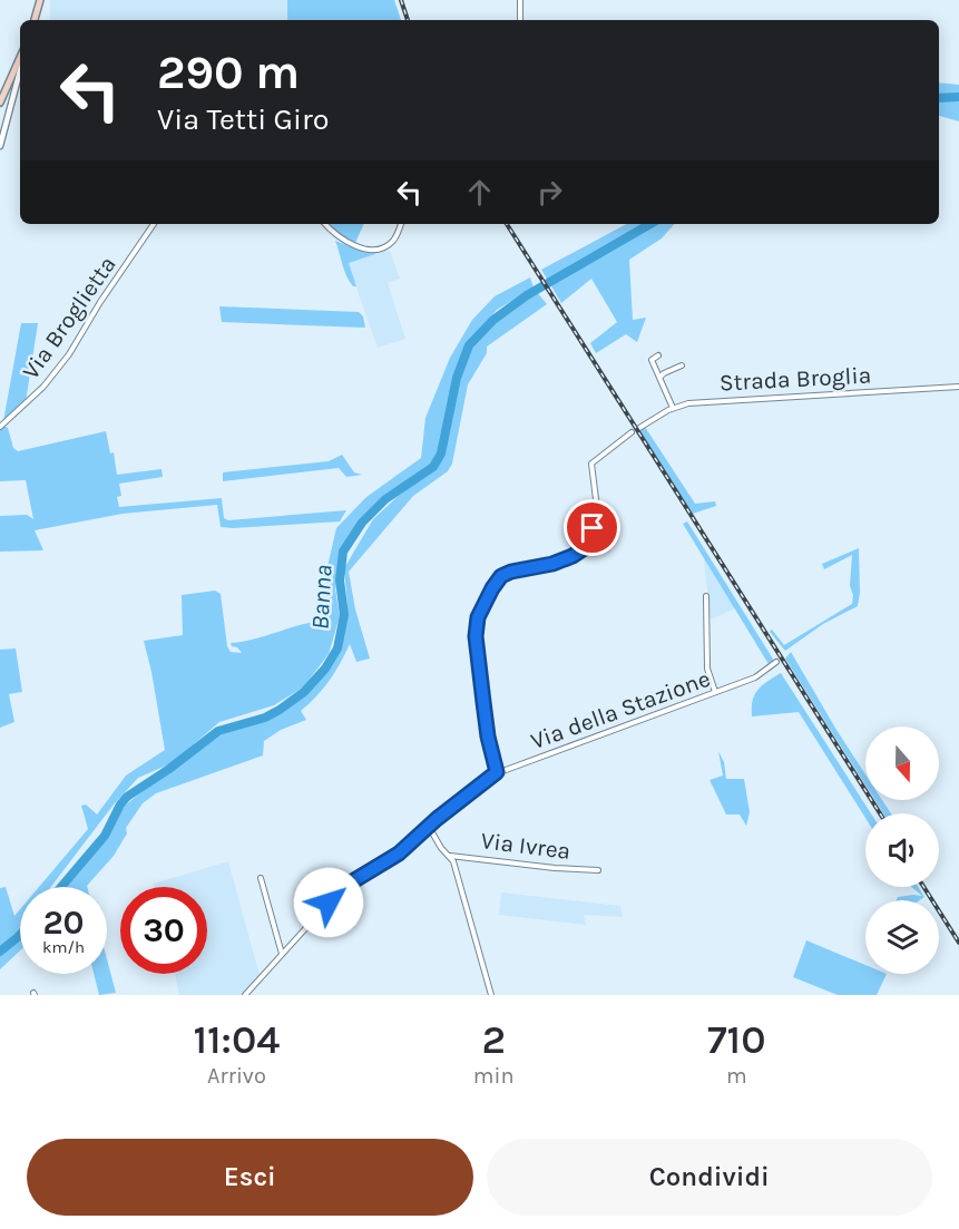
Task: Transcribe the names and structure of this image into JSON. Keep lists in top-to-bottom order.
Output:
{
  "streets": {
    "street": [
      "Via Broglietta",
      "Strada Broglia",
      "Via della Stazione",
      "Via Ivrea"
    ]
  },
  "water": ["Banna"],
  "north": "bottom",
  "page": {
    "turn": ["290 m", "Via Tetti Giro"],
    "speed": "20 km/h",
    "limit": "30",
    "eta": [
      "11:04",
      "Arrivo",
      "2",
      "min",
      "710",
      "m"
    ],
    "buttons": ["Esci", "Condividi"]
  }
}
